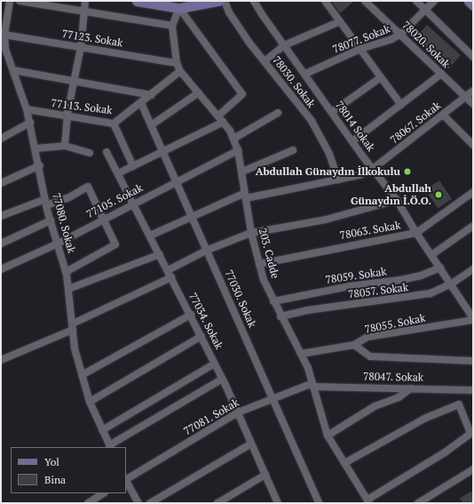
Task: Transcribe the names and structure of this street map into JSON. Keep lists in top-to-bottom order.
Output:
{
  "streets": {
    "street": [
      "77123. Sokak",
      "78077. Sokak",
      "78020. Sokak",
      "78030. Sokak",
      "77113. Sokak",
      "78067. Sokak",
      "78014 Sokak",
      "77105. Sokak",
      "77080. Sokak",
      "78063. Sokak",
      "203. Cadde",
      "78059. Sokak",
      "78057. Sokak",
      "77030. Sokak",
      "77034. Sokak",
      "78055. Sokak",
      "78047. Sokak",
      "77081. Sokak"
    ]
  },
  "crossings": [
    ["77123. Sokak", "77080. Sokak"],
    ["77123. Sokak", "203. Cadde"],
    ["78077. Sokak", "78020. Sokak"],
    ["78077. Sokak", "78014 Sokak"],
    ["78020. Sokak", "78067. Sokak"],
    ["78030. Sokak", "78067. Sokak"],
    ["77113. Sokak", "77080. Sokak"],
    ["77113. Sokak", "203. Cadde"],
    ["77113. Sokak", "77030. Sokak"],
    ["78067. Sokak", "78014 Sokak"],
    ["78067. Sokak", "203. Cadde"],
    ["78067. Sokak", "77030. Sokak"],
    ["78067. Sokak", "77034. Sokak"],
    ["78014 Sokak", "78063. Sokak"],
    ["78014 Sokak", "78059. Sokak"],
    ["78014 Sokak", "78057. Sokak"],
    ["78014 Sokak", "78055. Sokak"],
    ["77105. Sokak", "77080. Sokak"],
    ["77105. Sokak", "203. Cadde"],
    ["77105. Sokak", "77030. Sokak"],
    ["77105. Sokak", "77034. Sokak"],
    ["78063. Sokak", "203. Cadde"],
    ["203. Cadde", "78059. Sokak"],
    ["203. Cadde", "78057. Sokak"],
    ["203. Cadde", "78055. Sokak"],
    ["203. Cadde", "78047. Sokak"],
    ["203. Cadde", "77081. Sokak"],
    ["77030. Sokak", "77081. Sokak"],
    ["77034. Sokak", "77081. Sokak"],
    ["78047. Sokak", "77081. Sokak"]
  ],
  "places": ["Abdullah Günaydın İlkokulu", "Abdullah Günaydın İ.Ö.O."],
  "legend": ["Yol", "Bina"]
}
